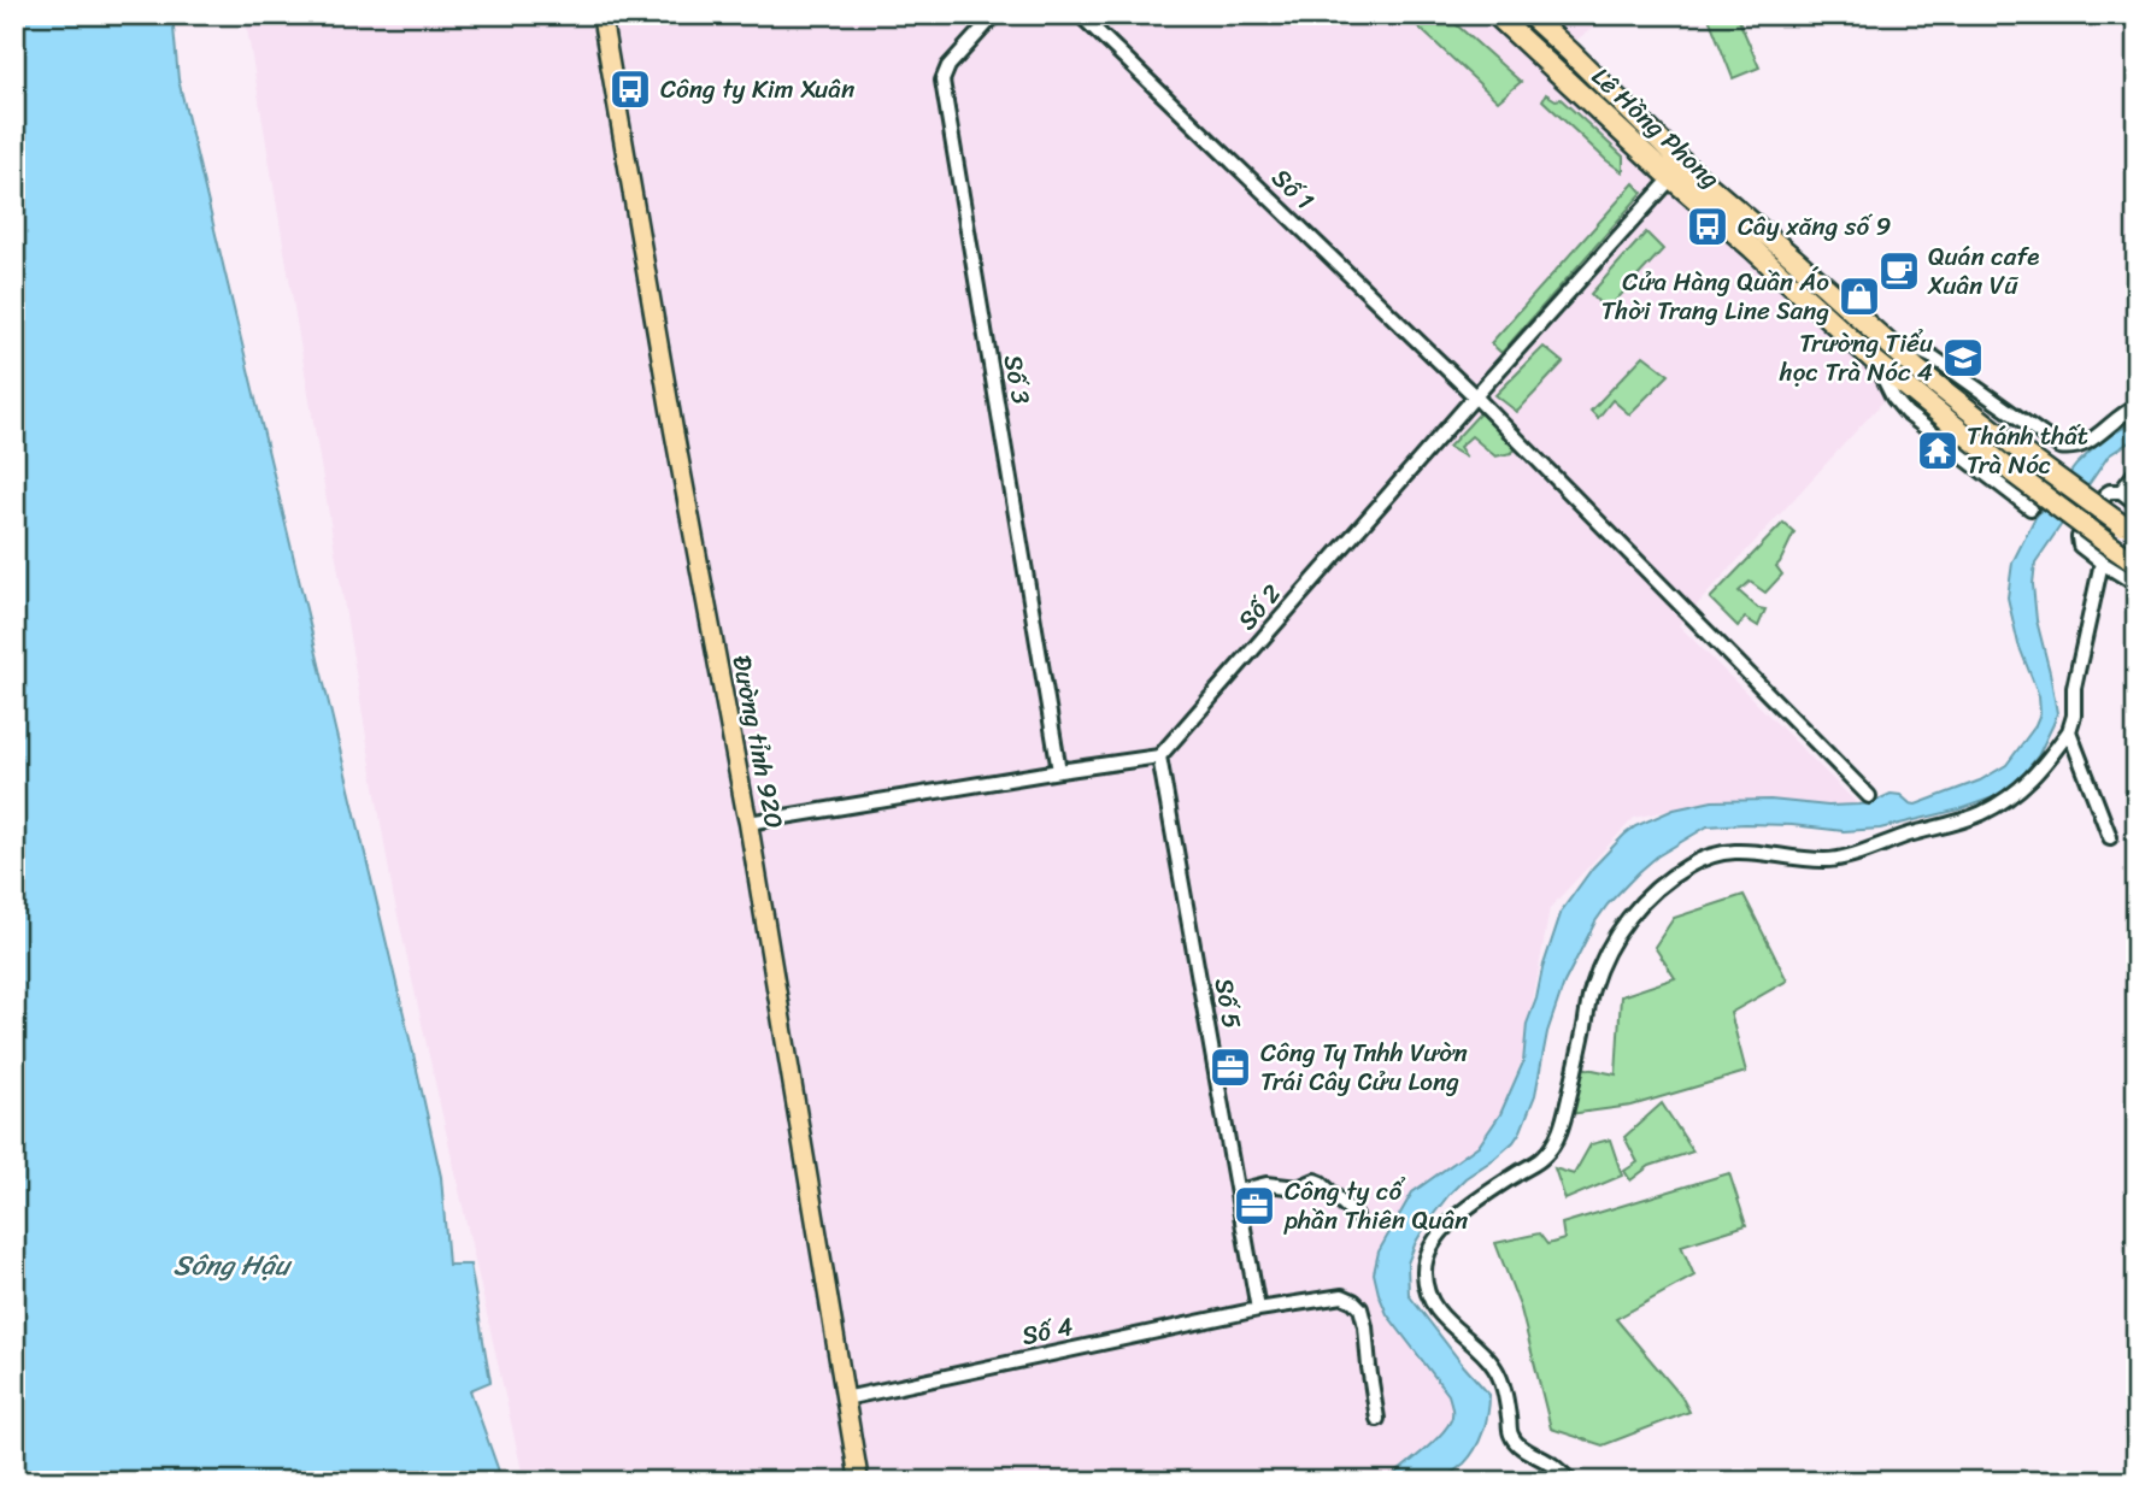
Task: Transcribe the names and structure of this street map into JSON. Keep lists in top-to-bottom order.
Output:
{
  "streets": {
    "highway": ["Lê Hồng Phong"],
    "main road": ["Đường tỉnh 920"],
    "street": [
      "Số 1",
      "Số 3",
      "Số 2",
      "Số 5",
      "Số 4"
    ]
  },
  "crossings": [
    ["Lê Hồng Phong", "Số 2"],
    ["Số 1", "Số 2"],
    ["Số 2", "Số 5"],
    ["Đường tỉnh 920", "Số 4"],
    ["Số 5", "Số 4"]
  ],
  "water": ["Sông Hậu"],
  "places": {
    "bus stop": ["Công ty Kim Xuân", "Cây xăng số 9"],
    "cafe": ["Quán cafe Xuân Vũ"],
    "shop": ["Cửa Hàng Quần Áo Thời Trang Line Sang"],
    "school or university": ["Trường Tiểu học Trà Nóc 4"],
    "temple": ["Thánh thất Trà Nóc"],
    "office": ["Công Ty Tnhh Vườn Trái Cây Cửu Long", "Công ty cổ phần Thiên Quân"]
  }
}
